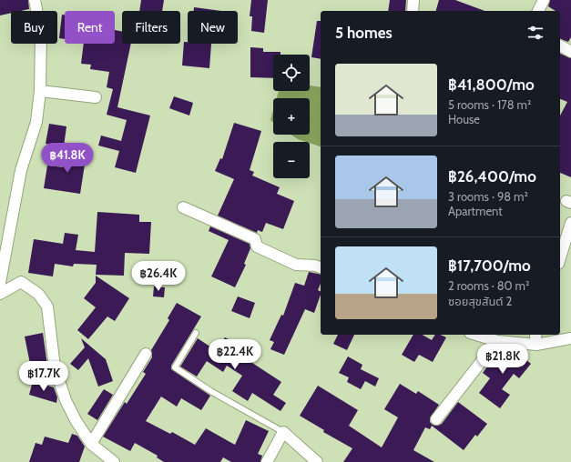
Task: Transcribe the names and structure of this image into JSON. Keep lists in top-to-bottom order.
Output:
{
  "page": {
    "chip": [
      "Buy",
      "Rent",
      "Filters",
      "New"
    ],
    "heading": "5 homes",
    "map_buttons": ["+", "−"],
    "list": [
      {
        "name": "฿41,800/mo",
        "note": "5 rooms · 178 m² · House"
      },
      {
        "name": "฿26,400/mo",
        "note": "3 rooms · 98 m² · Apartment"
      },
      {
        "name": "฿17,700/mo",
        "note": "2 rooms · 80 m² · ซอยสุขสันต์ 2"
      }
    ],
    "price": [
      "฿41.8K",
      "฿26.4K",
      "฿22.4K",
      "฿21.8K",
      "฿17.7K"
    ]
  }
}
